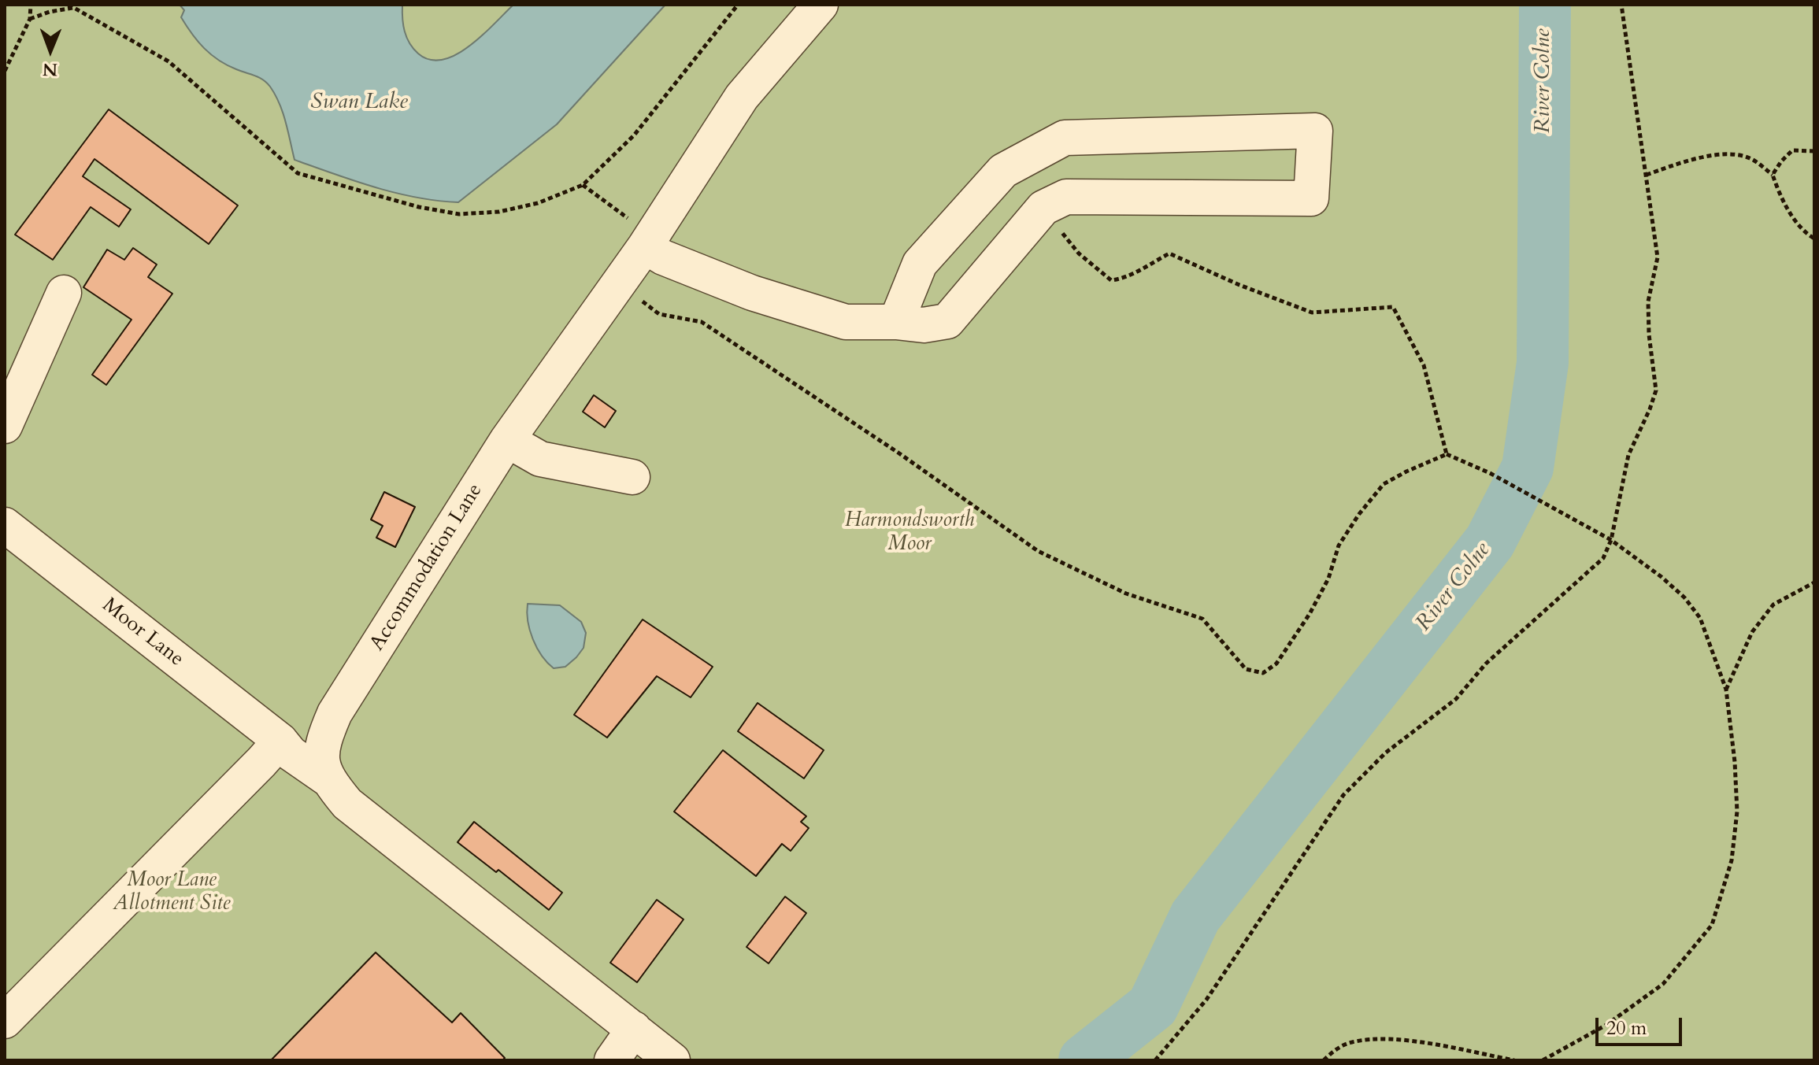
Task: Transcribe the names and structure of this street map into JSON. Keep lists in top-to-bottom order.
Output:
{
  "streets": {
    "street": ["Accommodation Lane", "Moor Lane"]
  },
  "crossings": [
    ["Accommodation Lane", "Moor Lane"]
  ],
  "water": ["River Colne", "Swan Lake"],
  "parks": ["Harmondsworth Moor", "Moor Lane Allotment Site"],
  "scale_bar": "20 m",
  "north": "bottom"
}
